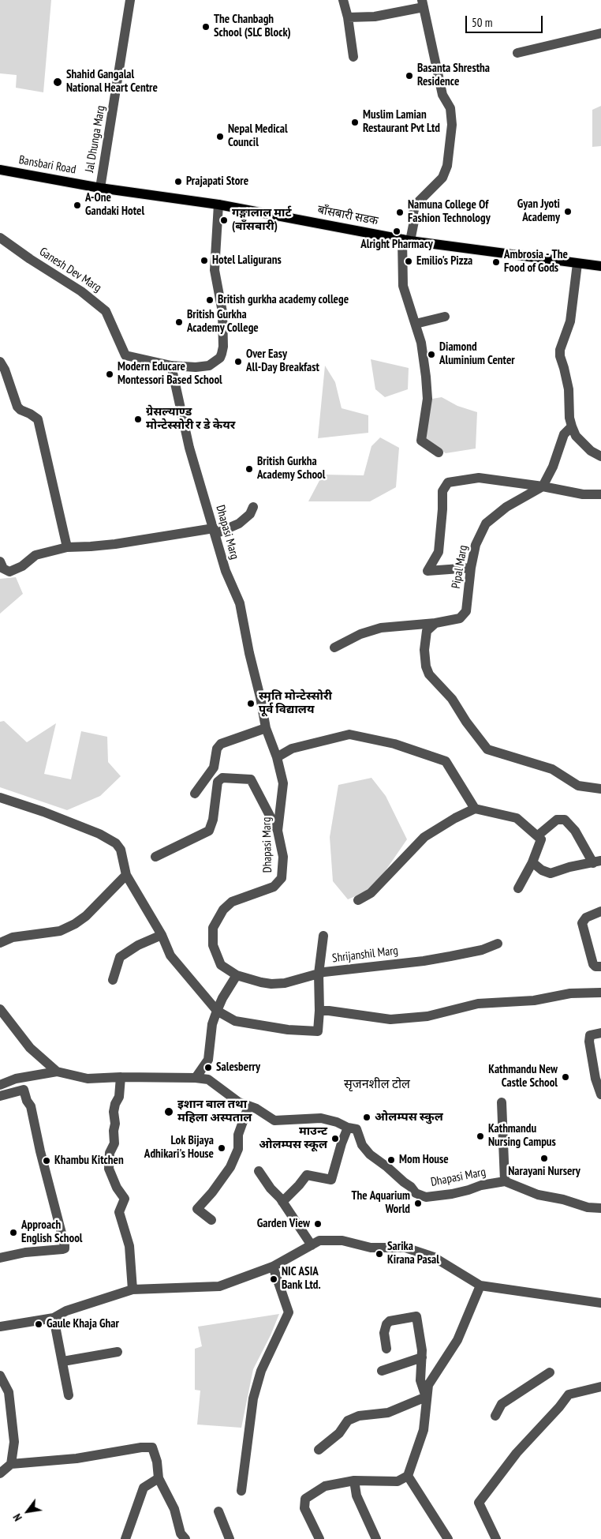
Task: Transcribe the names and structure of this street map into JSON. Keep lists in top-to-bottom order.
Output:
{
  "streets": {
    "main road": ["Bansbari Road", "बाँसबारी सडक"],
    "street": [
      "Jal Dhunga Marg",
      "Ganesh Dev Marg",
      "Dhapasi Marg",
      "Pipal Marg",
      "Shrijanshil Marg"
    ]
  },
  "crossings": [
    ["Jal Dhunga Marg", "बाँसबारी सडक"],
    ["Bansbari Road", "बाँसबारी सडक"],
    ["Ganesh Dev Marg", "Dhapasi Marg"],
    ["Dhapasi Marg", "Shrijanshil Marg"]
  ],
  "districts": ["सृजनशील टोल"],
  "places": [
    "The Chanbagh School (SLC Block)",
    "Basanta Shrestha Residence",
    "Shahid Gangalal National Heart Centre",
    "Muslim Lamian Restaurant Pvt Ltd",
    "Nepal Medical Council",
    "Prajapati Store",
    "A-One Gandaki Hotel",
    "Gyan Jyoti Academy",
    "Namuna College Of Fashion Technology",
    "गङ्गालाल मार्ट (बाँसबारी)",
    "Alright Pharmacy",
    "Hotel Laligurans",
    "Emilio's Pizza",
    "Ambrosia - The Food of Gods",
    "British gurkha academy college",
    "British Gurkha Academy College",
    "Diamond Aluminium Center",
    "Over Easy All-Day Breakfast",
    "Modern Educare Montessori Based School",
    "ग्रेसल्याण्ड मोन्टेस्सोरी र डे केयर",
    "British Gurkha Academy School",
    "स्मृति मोन्टेस्सोरी पूर्व विद्यालय",
    "Salesberry",
    "Kathmandu New Castle School",
    "इशान बाल तथा महिला अस्पताल",
    "ओलम्पस स्कुल",
    "Kathmandu Nursing Campus",
    "माउन्ट ओलम्पस स्कूल",
    "Lok Bijaya Adhikari's House",
    "Narayani Nursery",
    "Mom House",
    "Khambu Kitchen",
    "The Aquarium World",
    "Garden View",
    "Approach English School",
    "Sarika Kirana Pasal",
    "NIC ASIA Bank Ltd.",
    "Gaule Khaja Ghar"
  ],
  "scale_bar": "50 m",
  "north": "bottom left"
}
